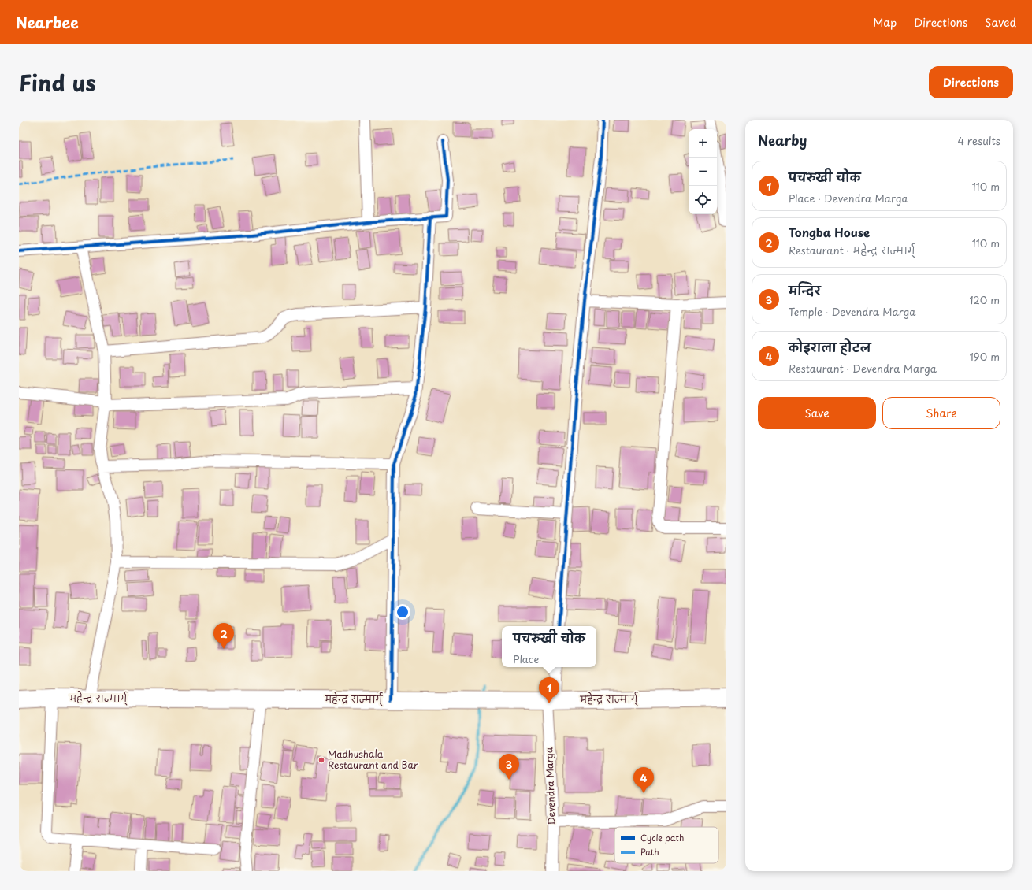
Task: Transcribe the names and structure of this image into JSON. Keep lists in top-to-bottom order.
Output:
{
  "streets": {
    "highway": ["महेन्द्र राज्मार्ग्"],
    "street": ["Devendra Marga"]
  },
  "crossings": [
    ["महेन्द्र राज्मार्ग्", "Devendra Marga"]
  ],
  "places": ["Madhushala Restaurant and Bar"],
  "legend": ["Cycle path", "Path"],
  "page": {
    "header": "Nearbee",
    "nav": ["Map", "Directions", "Saved"],
    "title": "Find us",
    "buttons": [
      "Directions",
      ["Save", "Share"]
    ],
    "heading": ["Nearby", "4 results"],
    "map_buttons": ["+", "−"],
    "list": [
      {
        "mark": "1",
        "name": "पचरुखी चोक",
        "note": "Place · Devendra Marga",
        "value": "110 m"
      },
      {
        "mark": "2",
        "name": "Tongba House",
        "note": "Restaurant · महेन्द्र राज्मार्ग्",
        "value": "110 m"
      },
      {
        "mark": "3",
        "name": "मन्दिर",
        "note": "Temple · Devendra Marga",
        "value": "120 m"
      },
      {
        "mark": "4",
        "name": "कोइराला होटल",
        "note": "Restaurant · Devendra Marga",
        "value": "190 m"
      }
    ],
    "pins": [
      "2",
      "1",
      "3",
      "4"
    ],
    "popup": ["पचरुखी चोक", "Place"]
  }
}
